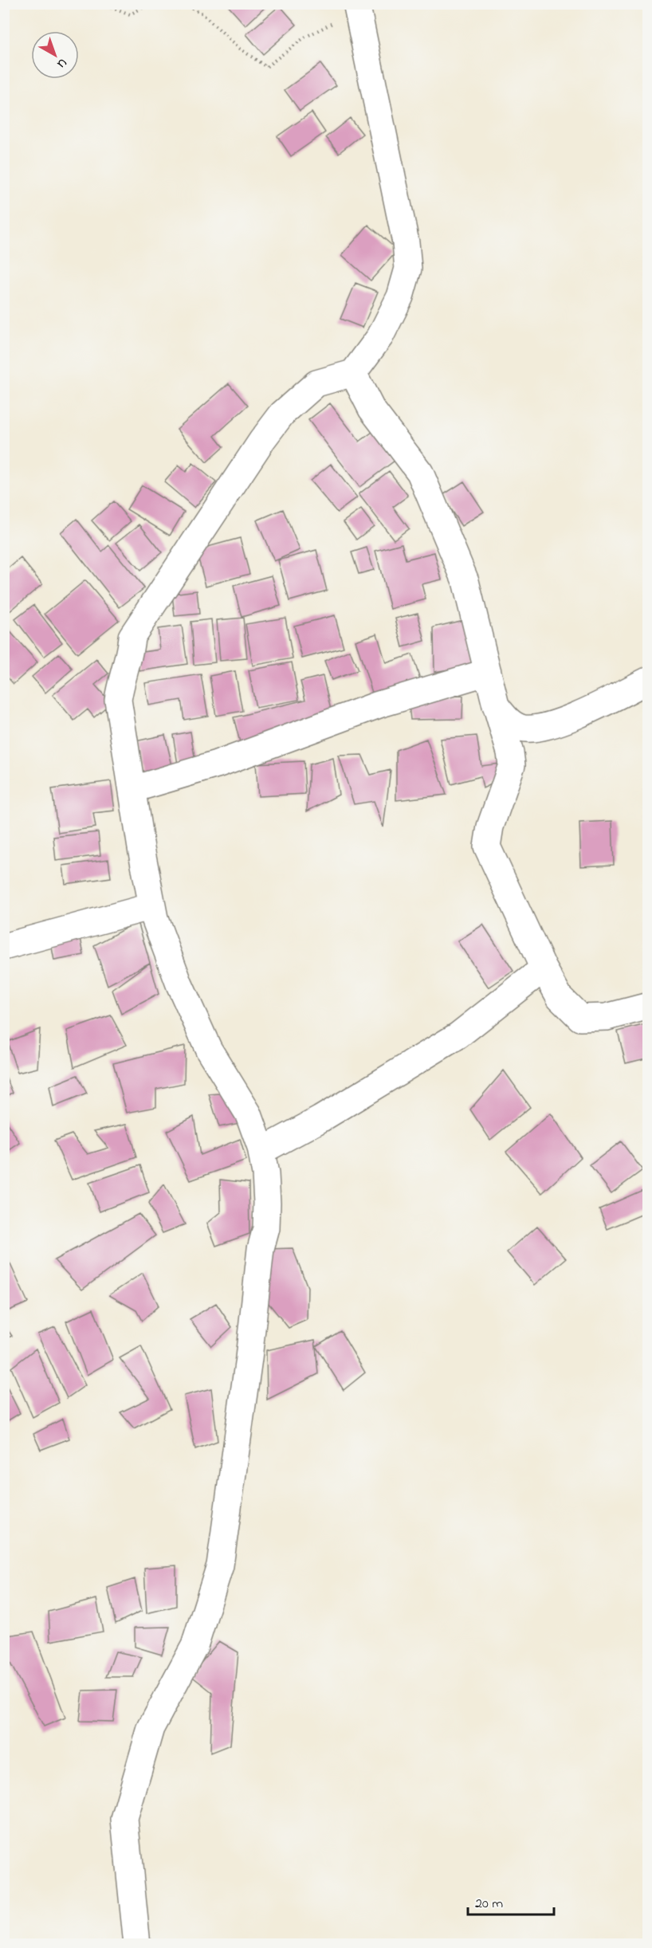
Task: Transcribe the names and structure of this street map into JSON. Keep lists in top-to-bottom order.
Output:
{
  "scale_bar": "20 m",
  "north": "bottom right"
}
